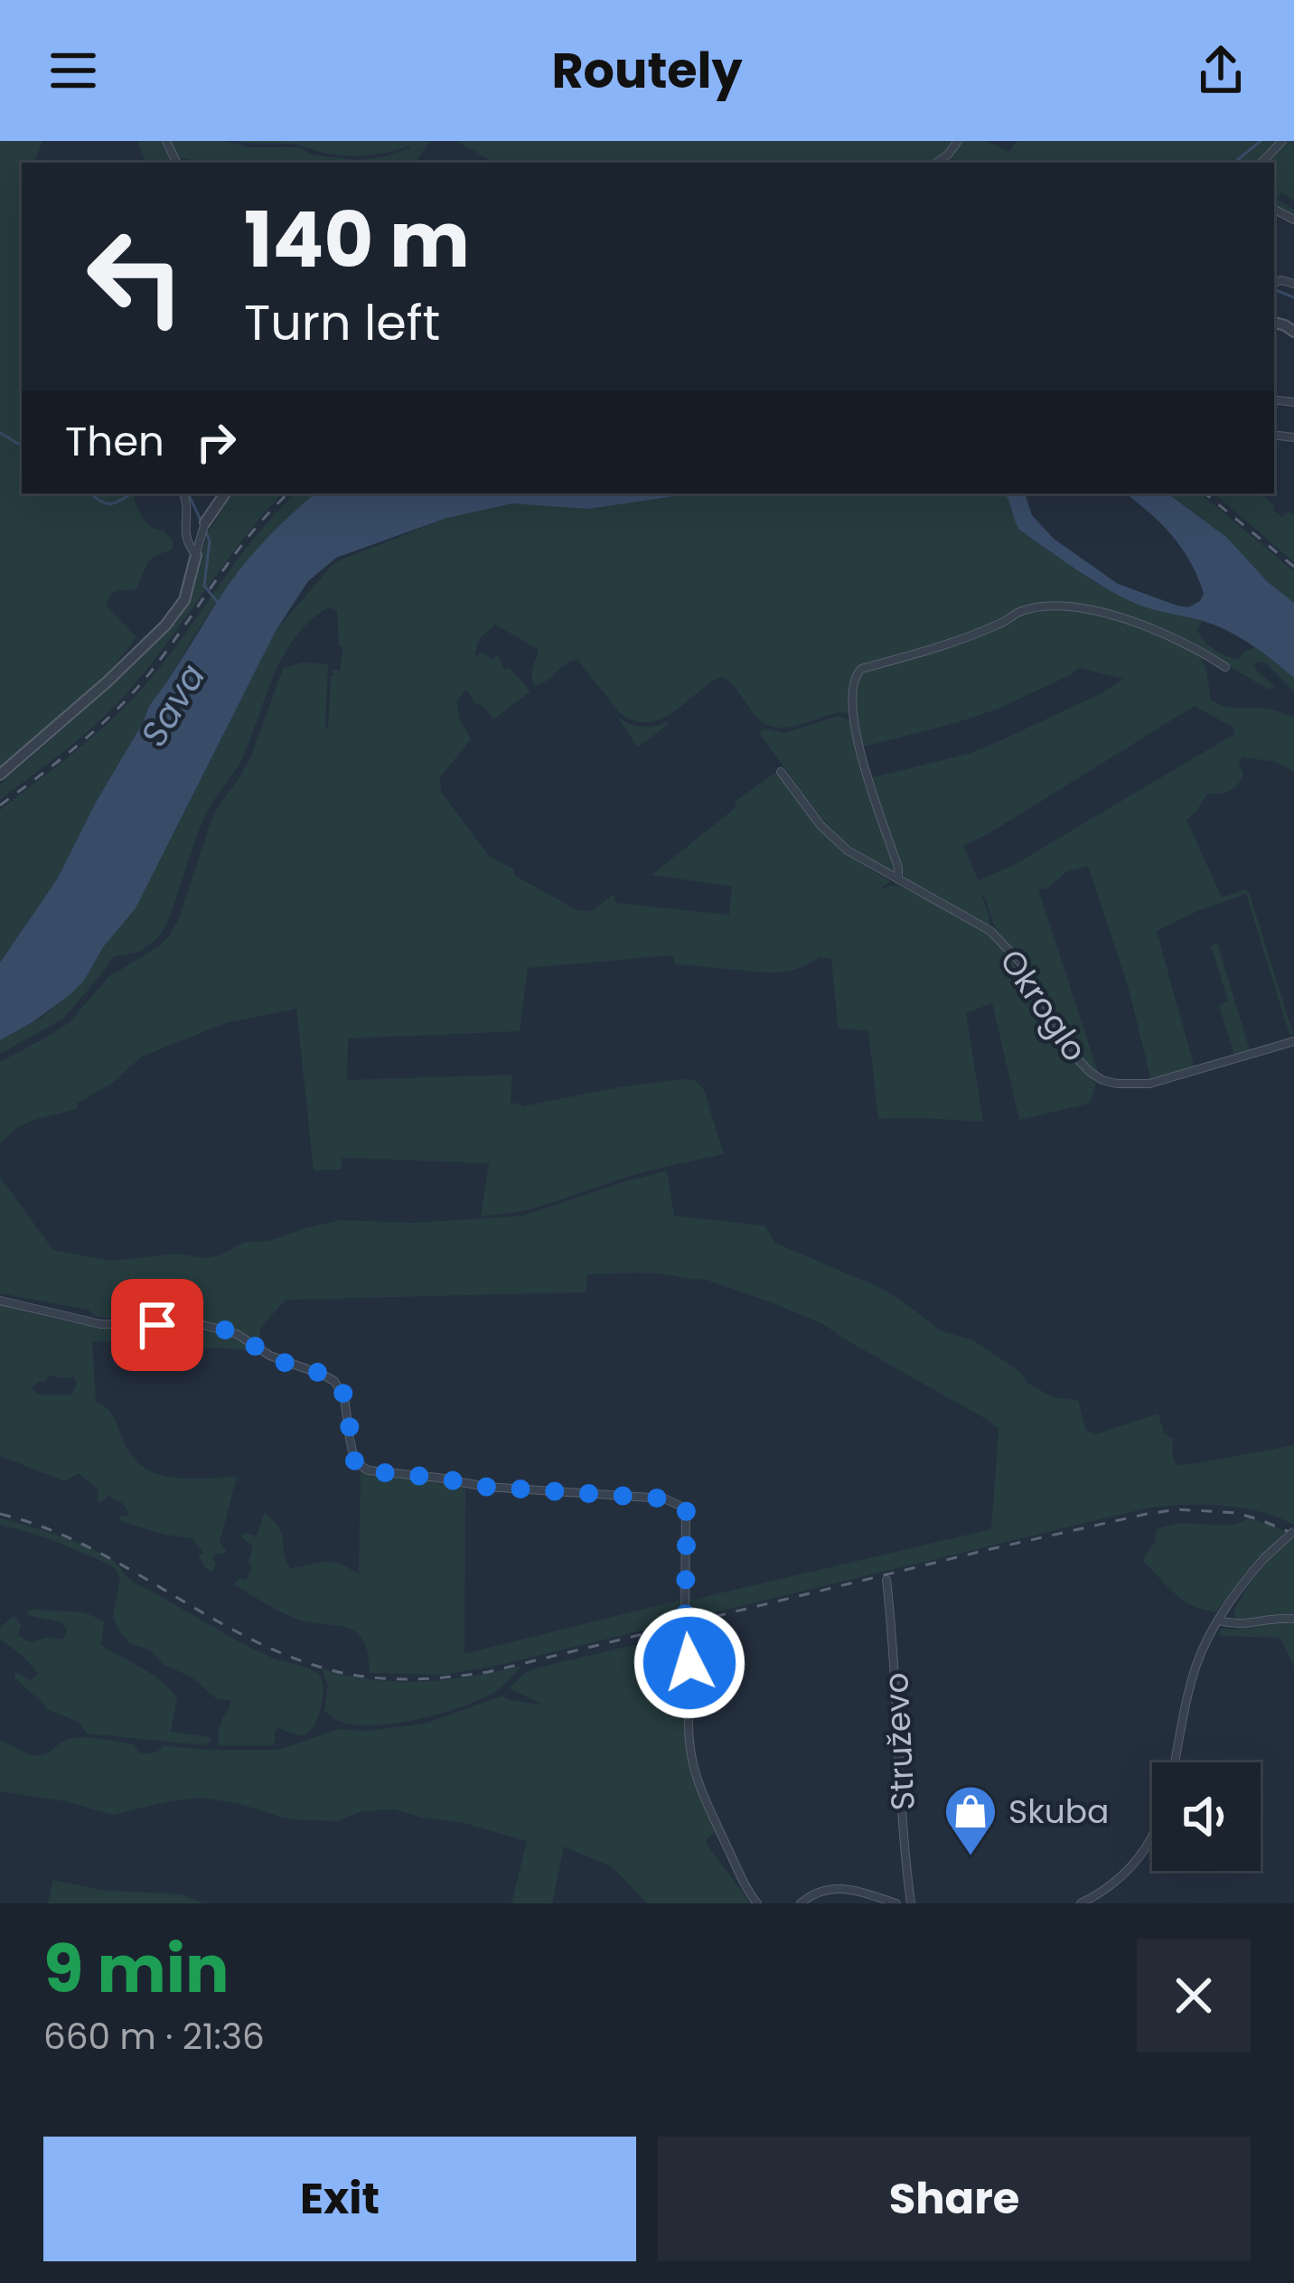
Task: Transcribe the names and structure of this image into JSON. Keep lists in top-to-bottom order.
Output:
{
  "streets": {
    "street": ["Okroglo", "Struževo"]
  },
  "water": ["Sava"],
  "places": {
    "shop": ["Skuba"]
  },
  "page": {
    "header": "Routely",
    "turn": ["140 m", "Turn left"],
    "then": "Then",
    "heading": ["9 min", "660 m · 21:36"],
    "buttons": ["Exit", "Share"]
  }
}
